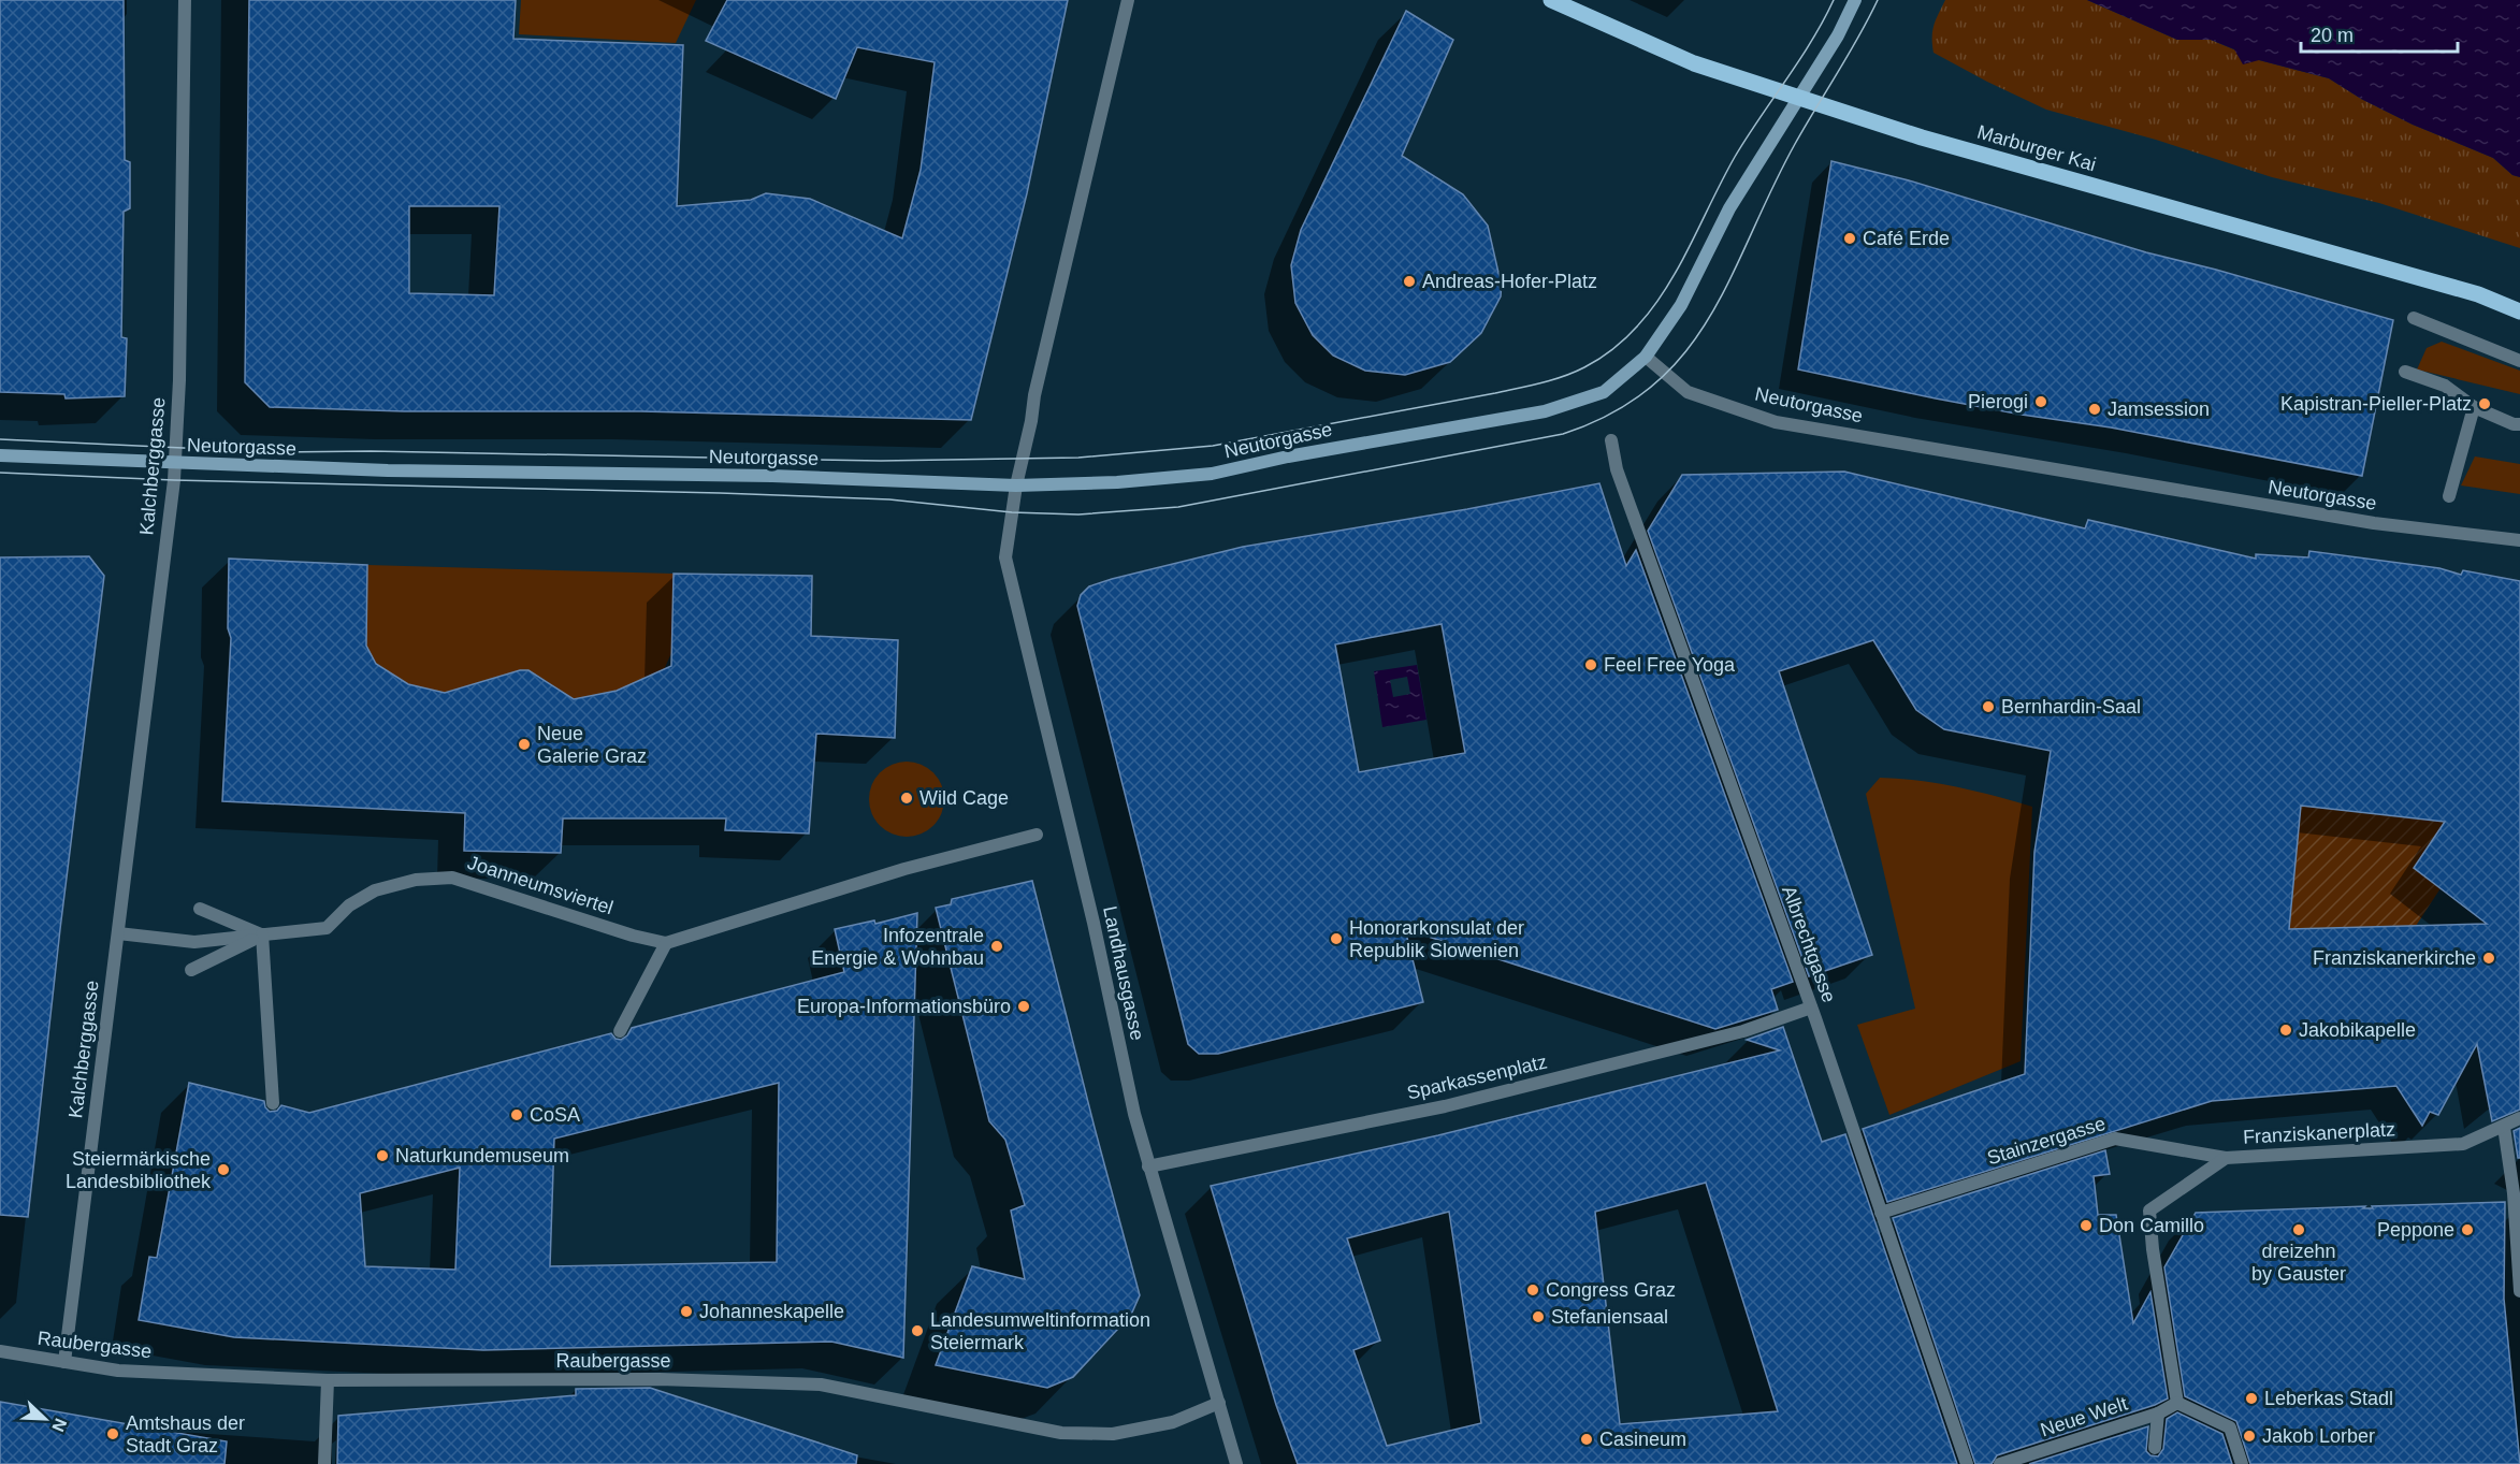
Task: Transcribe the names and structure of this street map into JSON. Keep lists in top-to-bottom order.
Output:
{
  "streets": {
    "main road": ["Marburger Kai"],
    "street": [
      "Neutorgasse",
      "Kalchberggasse",
      "Joanneumsviertel",
      "Albrechtgasse",
      "Landhausgasse",
      "Sparkassenplatz",
      "Franziskanerplatz",
      "Stainzergasse",
      "Raubergasse",
      "Neue Welt"
    ]
  },
  "crossings": [
    ["Neutorgasse", "Kalchberggasse"],
    ["Neutorgasse", "Landhausgasse"],
    ["Kalchberggasse", "Joanneumsviertel"],
    ["Kalchberggasse", "Raubergasse"],
    ["Albrechtgasse", "Sparkassenplatz"],
    ["Albrechtgasse", "Stainzergasse"],
    ["Landhausgasse", "Sparkassenplatz"],
    ["Landhausgasse", "Raubergasse"],
    ["Franziskanerplatz", "Stainzergasse"],
    ["Franziskanerplatz", "Neue Welt"]
  ],
  "places": [
    "Café Erde",
    "Andreas-Hofer-Platz",
    "Pierogi",
    "Kapistran-Pieller-Platz",
    "Jamsession",
    "Feel Free Yoga",
    "Bernhardin-Saal",
    "Neue Galerie Graz",
    "Wild Cage",
    "Honorarkonsulat der Republik Slowenien",
    "Infozentrale Energie & Wohnbau",
    "Franziskanerkirche",
    "Europa-Informationsbüro",
    "Jakobikapelle",
    "CoSA",
    "Naturkundemuseum",
    "Steiermärkische Landesbibliothek",
    "Don Camillo",
    "dreizehn by Gauster",
    "Peppone",
    "Congress Graz",
    "Johanneskapelle",
    "Stefaniensaal",
    "Landesumweltinformation Steiermark",
    "Leberkas Stadl",
    "Amtshaus der Stadt Graz",
    "Jakob Lorber",
    "Casineum"
  ],
  "scale_bar": "20 m",
  "north": "bottom right"
}
